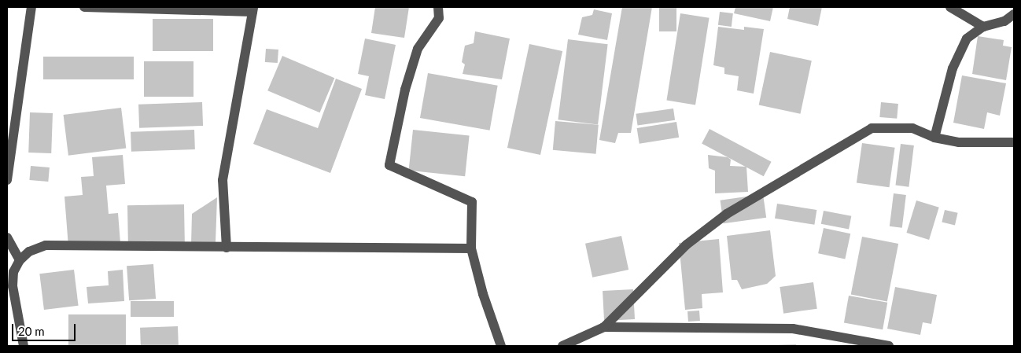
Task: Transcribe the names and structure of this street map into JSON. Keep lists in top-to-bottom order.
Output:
{
  "scale_bar": "20 m"
}
